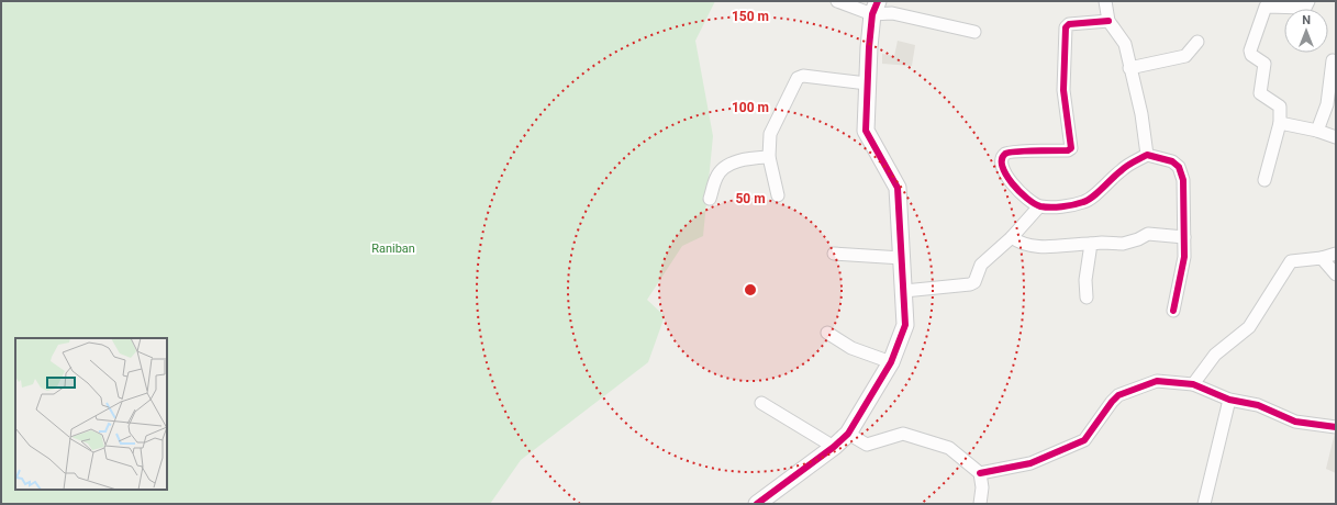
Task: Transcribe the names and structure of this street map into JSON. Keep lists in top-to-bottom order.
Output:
{
  "parks": ["Raniban"],
  "north": "top",
  "rings": ["150 m", "100 m", "50 m"]
}
